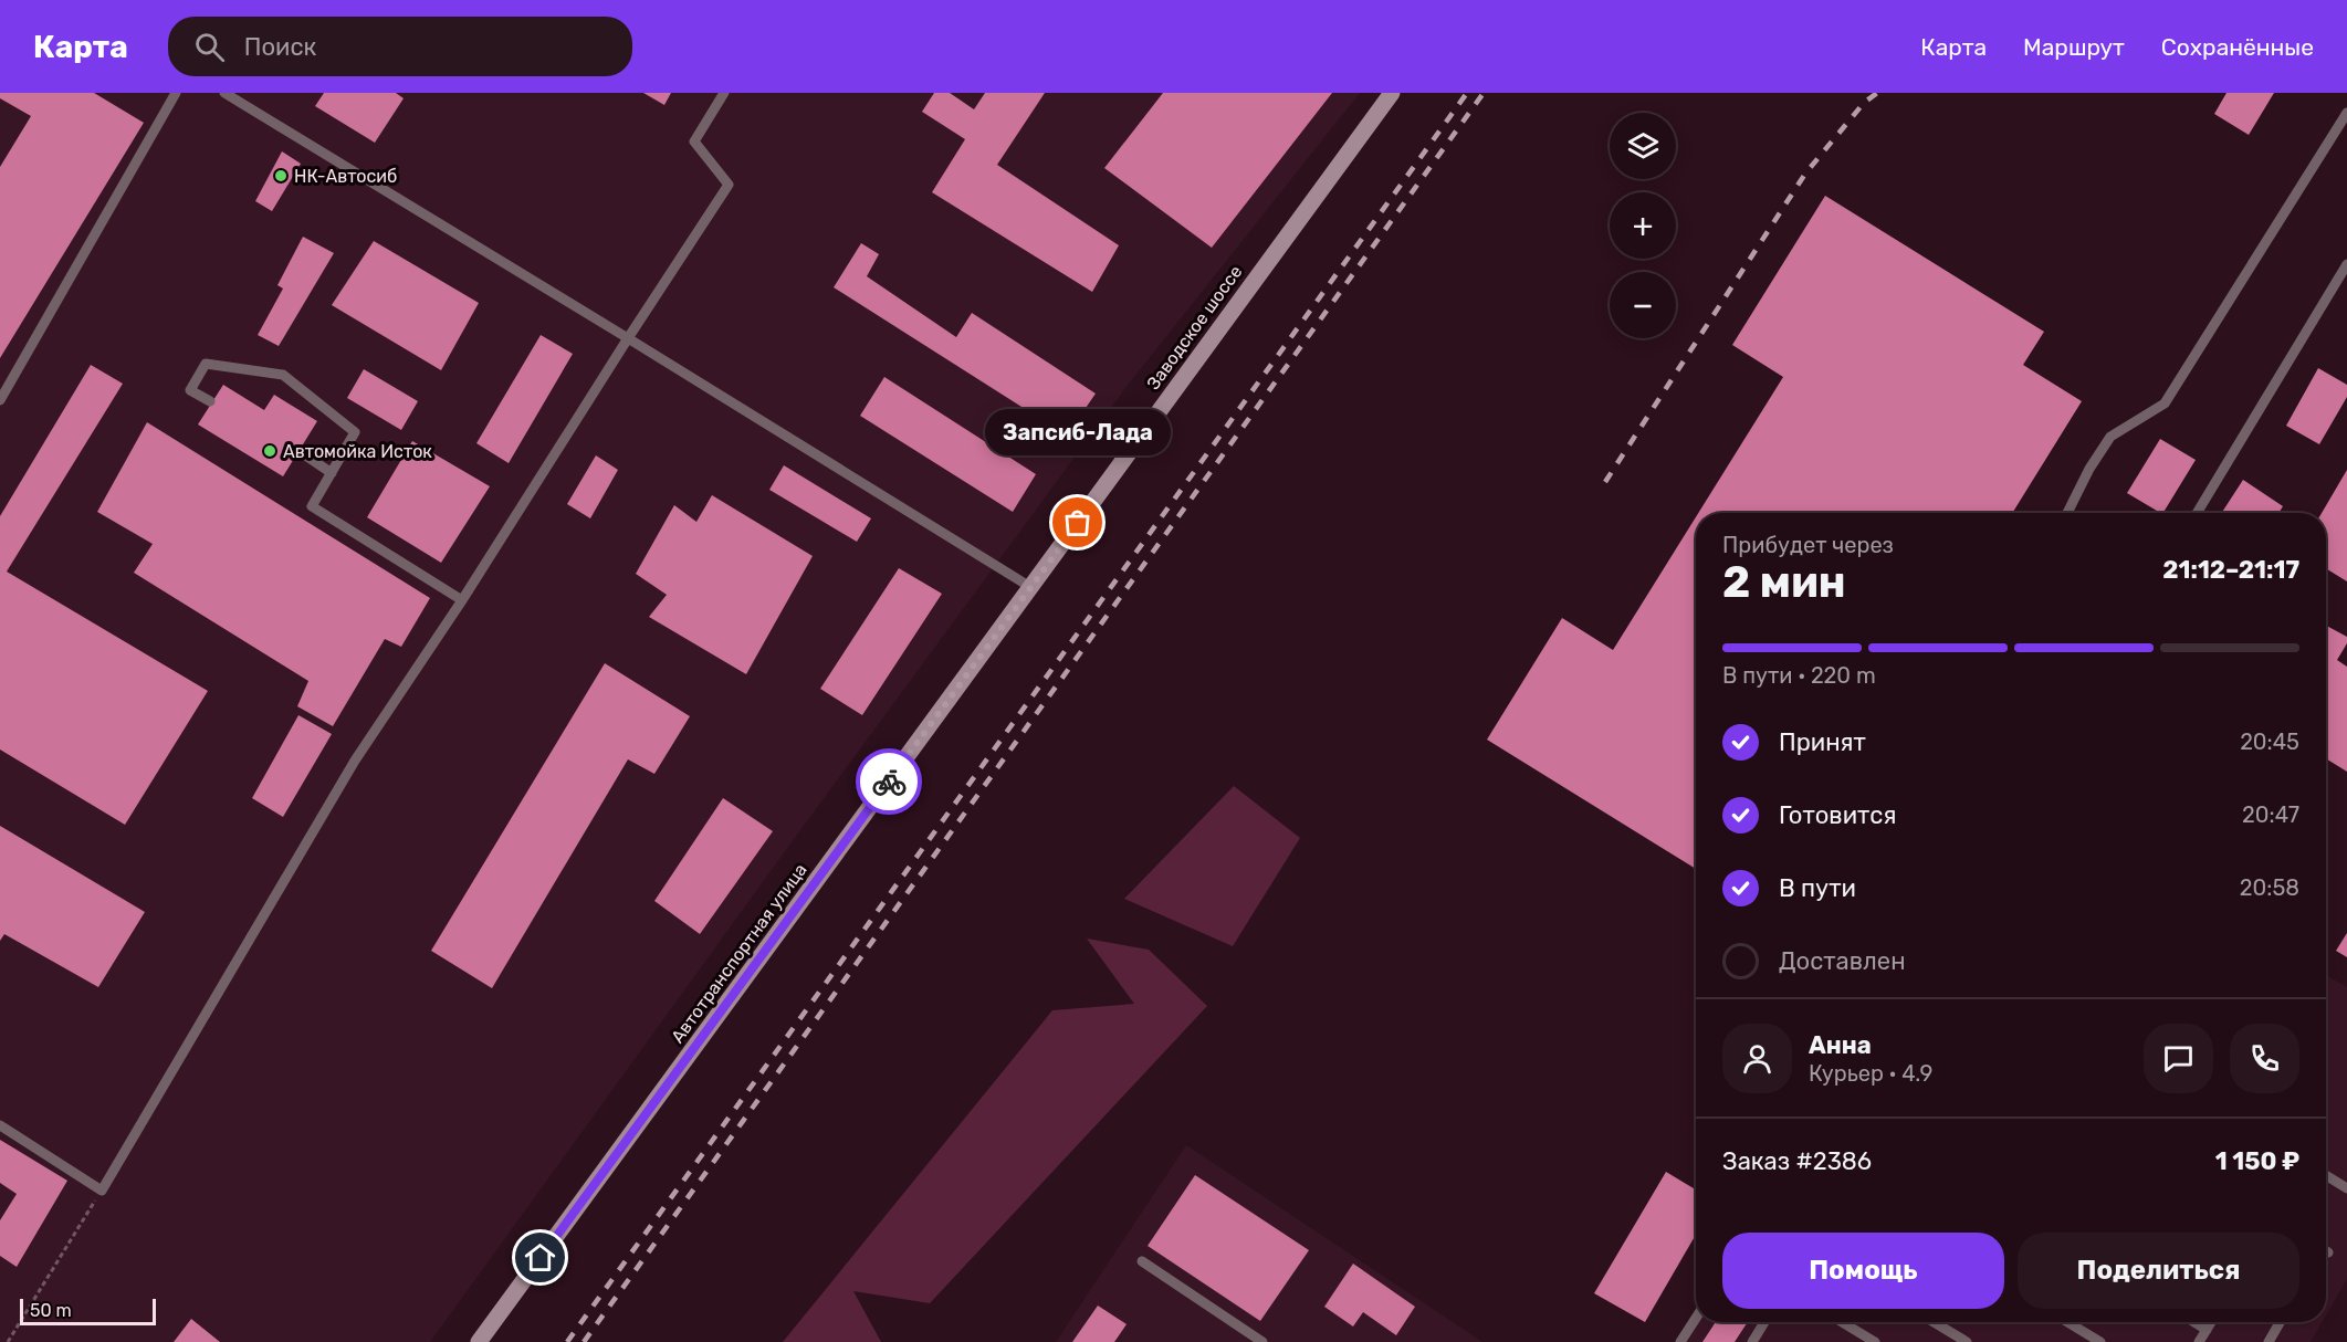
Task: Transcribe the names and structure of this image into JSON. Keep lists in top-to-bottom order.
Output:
{
  "streets": {
    "main road": ["Заводское шоссе", "Автотранспортная улица"]
  },
  "crossings": [
    ["Заводское шоссе", "Автотранспортная улица"]
  ],
  "places": ["НК-Автосиб", "Автомойка Исток", "Запсиб-Лада"],
  "scale_bar": "50 m",
  "page": {
    "header": "Карта",
    "search": "Поиск",
    "nav": ["Карта", "Маршрут", "Сохранённые"],
    "map_buttons": ["+", "−"],
    "bubble": "Запсиб-Лада",
    "heading": ["2 мин", "Прибудет через", "21:12–21:17"],
    "panel": [
      "Анна",
      "Курьер · 4.9",
      "Заказ #2386",
      "1 150 ₽"
    ],
    "bar": "В пути · 220 m",
    "list": [
      ["Принят", "20:45"],
      ["Готовится", "20:47"],
      ["В пути", "20:58"],
      "Доставлен"
    ],
    "buttons": ["Помощь", "Поделиться"],
    "scale": "50 m"
  }
}
